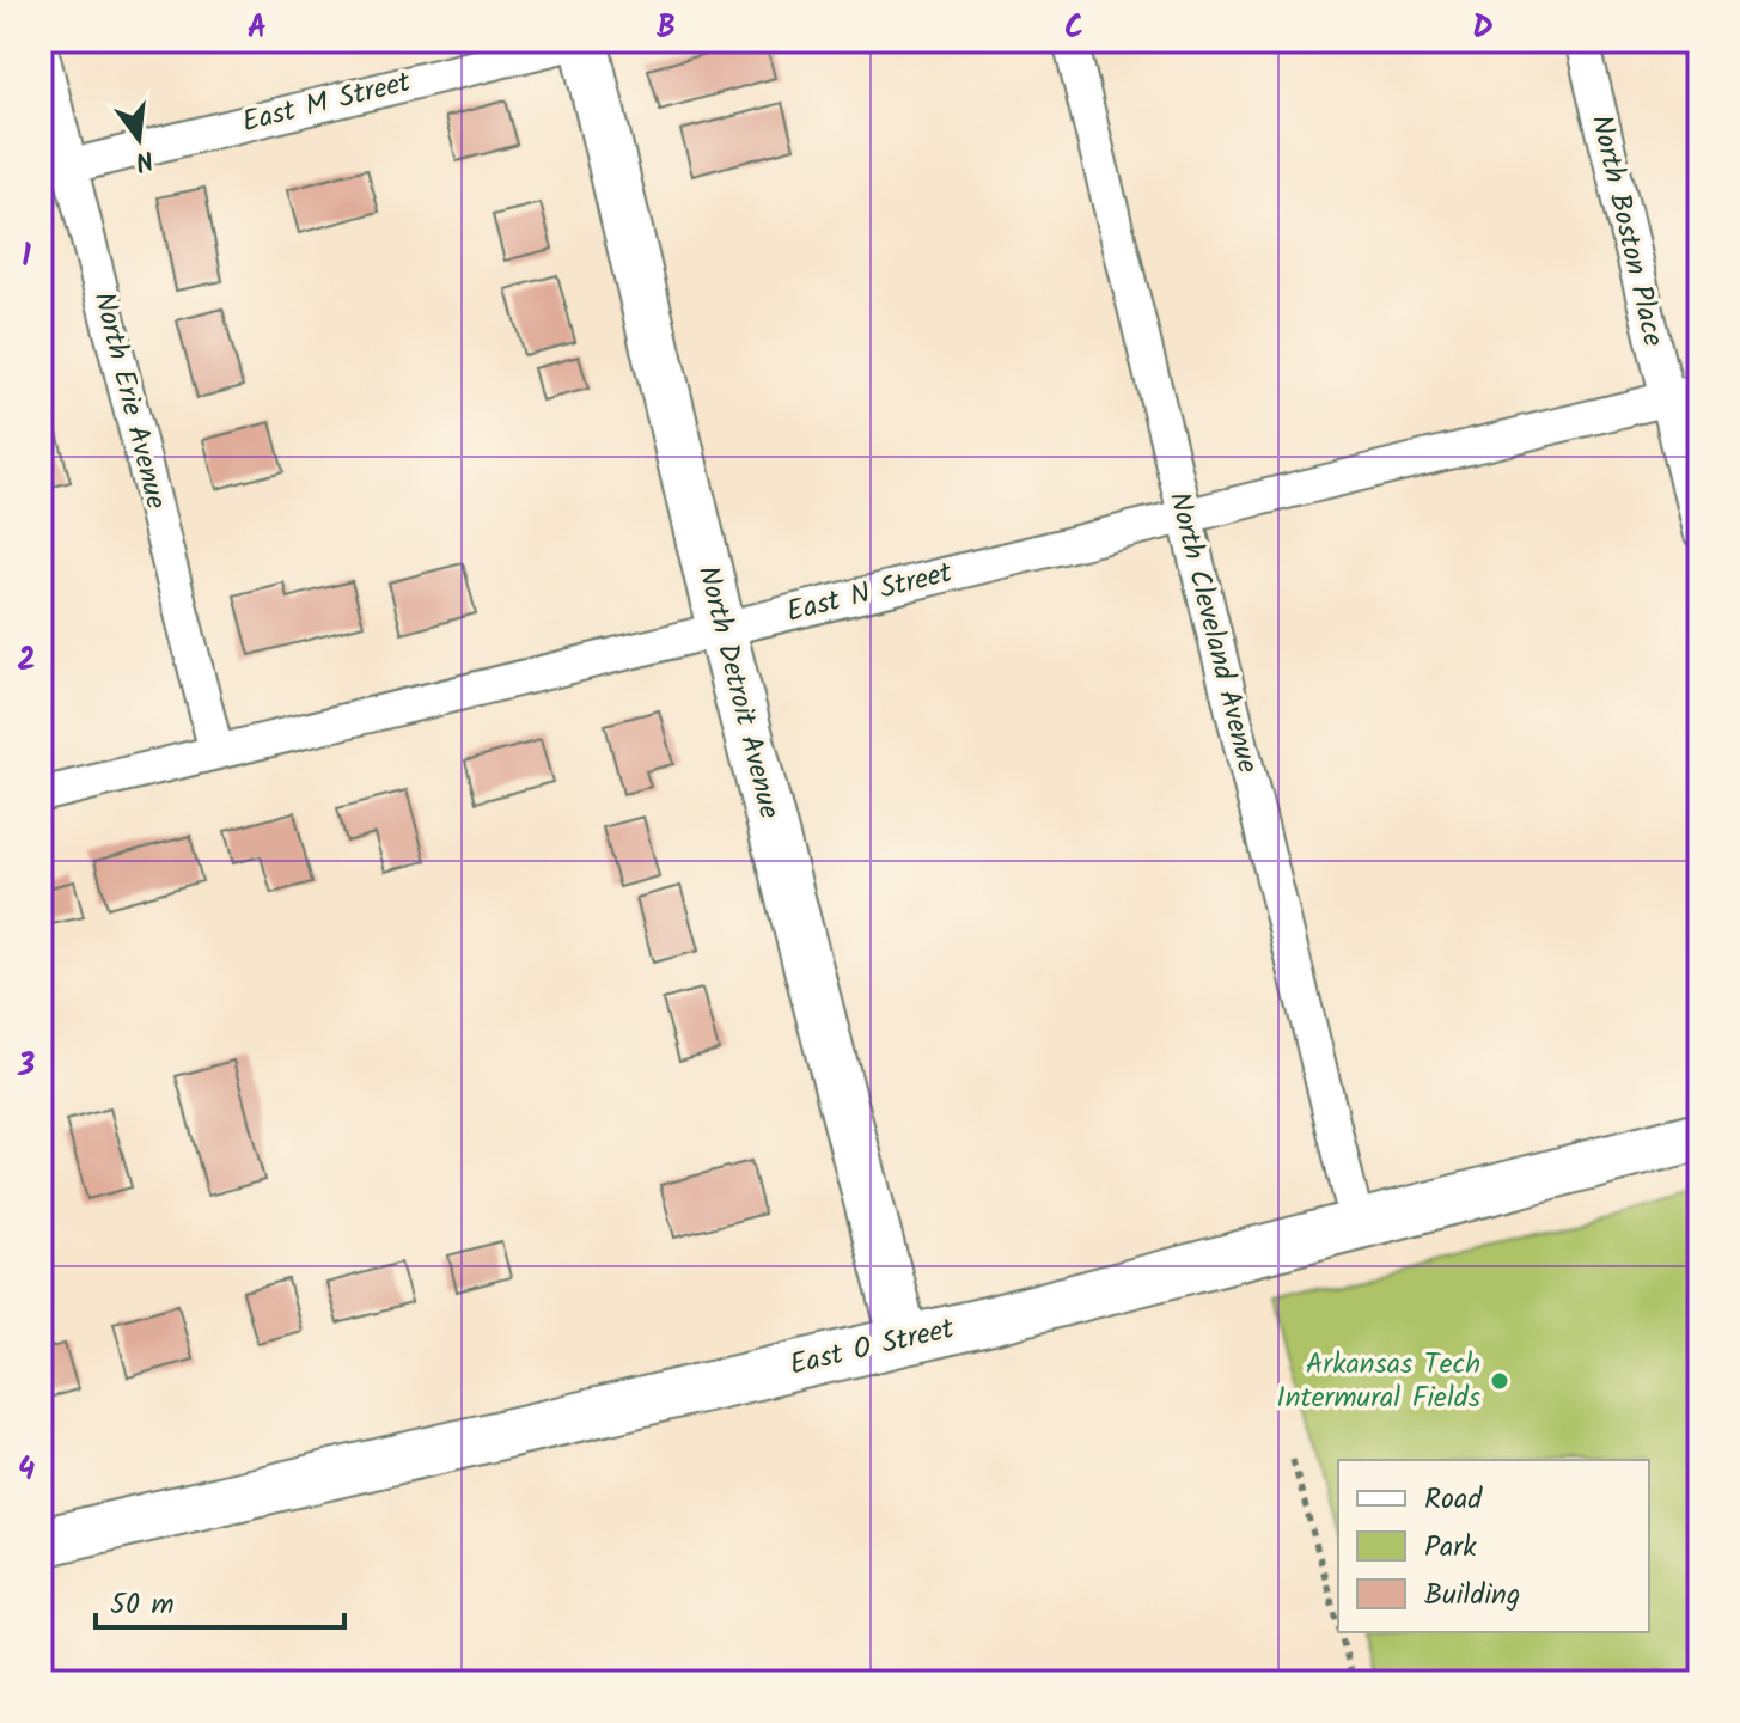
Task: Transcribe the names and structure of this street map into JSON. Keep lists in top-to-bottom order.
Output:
{
  "streets": {
    "street": [
      "East M Street",
      "North Boston Place",
      "North Erie Avenue",
      "East N Street",
      "North Cleveland Avenue",
      "North Detroit Avenue",
      "East O Street"
    ]
  },
  "crossings": [
    ["East M Street", "North Erie Avenue"],
    ["East M Street", "North Detroit Avenue"],
    ["North Boston Place", "East N Street"],
    ["North Erie Avenue", "East N Street"],
    ["East N Street", "North Cleveland Avenue"],
    ["East N Street", "North Detroit Avenue"],
    ["North Cleveland Avenue", "East O Street"],
    ["North Detroit Avenue", "East O Street"]
  ],
  "places": ["Arkansas Tech Intermural Fields"],
  "legend": ["Road", "Park", "Building"],
  "scale_bar": "50 m",
  "north": "bottom",
  "grid": {
    "columns": [
      "A",
      "B",
      "C",
      "D"
    ],
    "rows": [
      "1",
      "2",
      "3",
      "4"
    ]
  }
}
